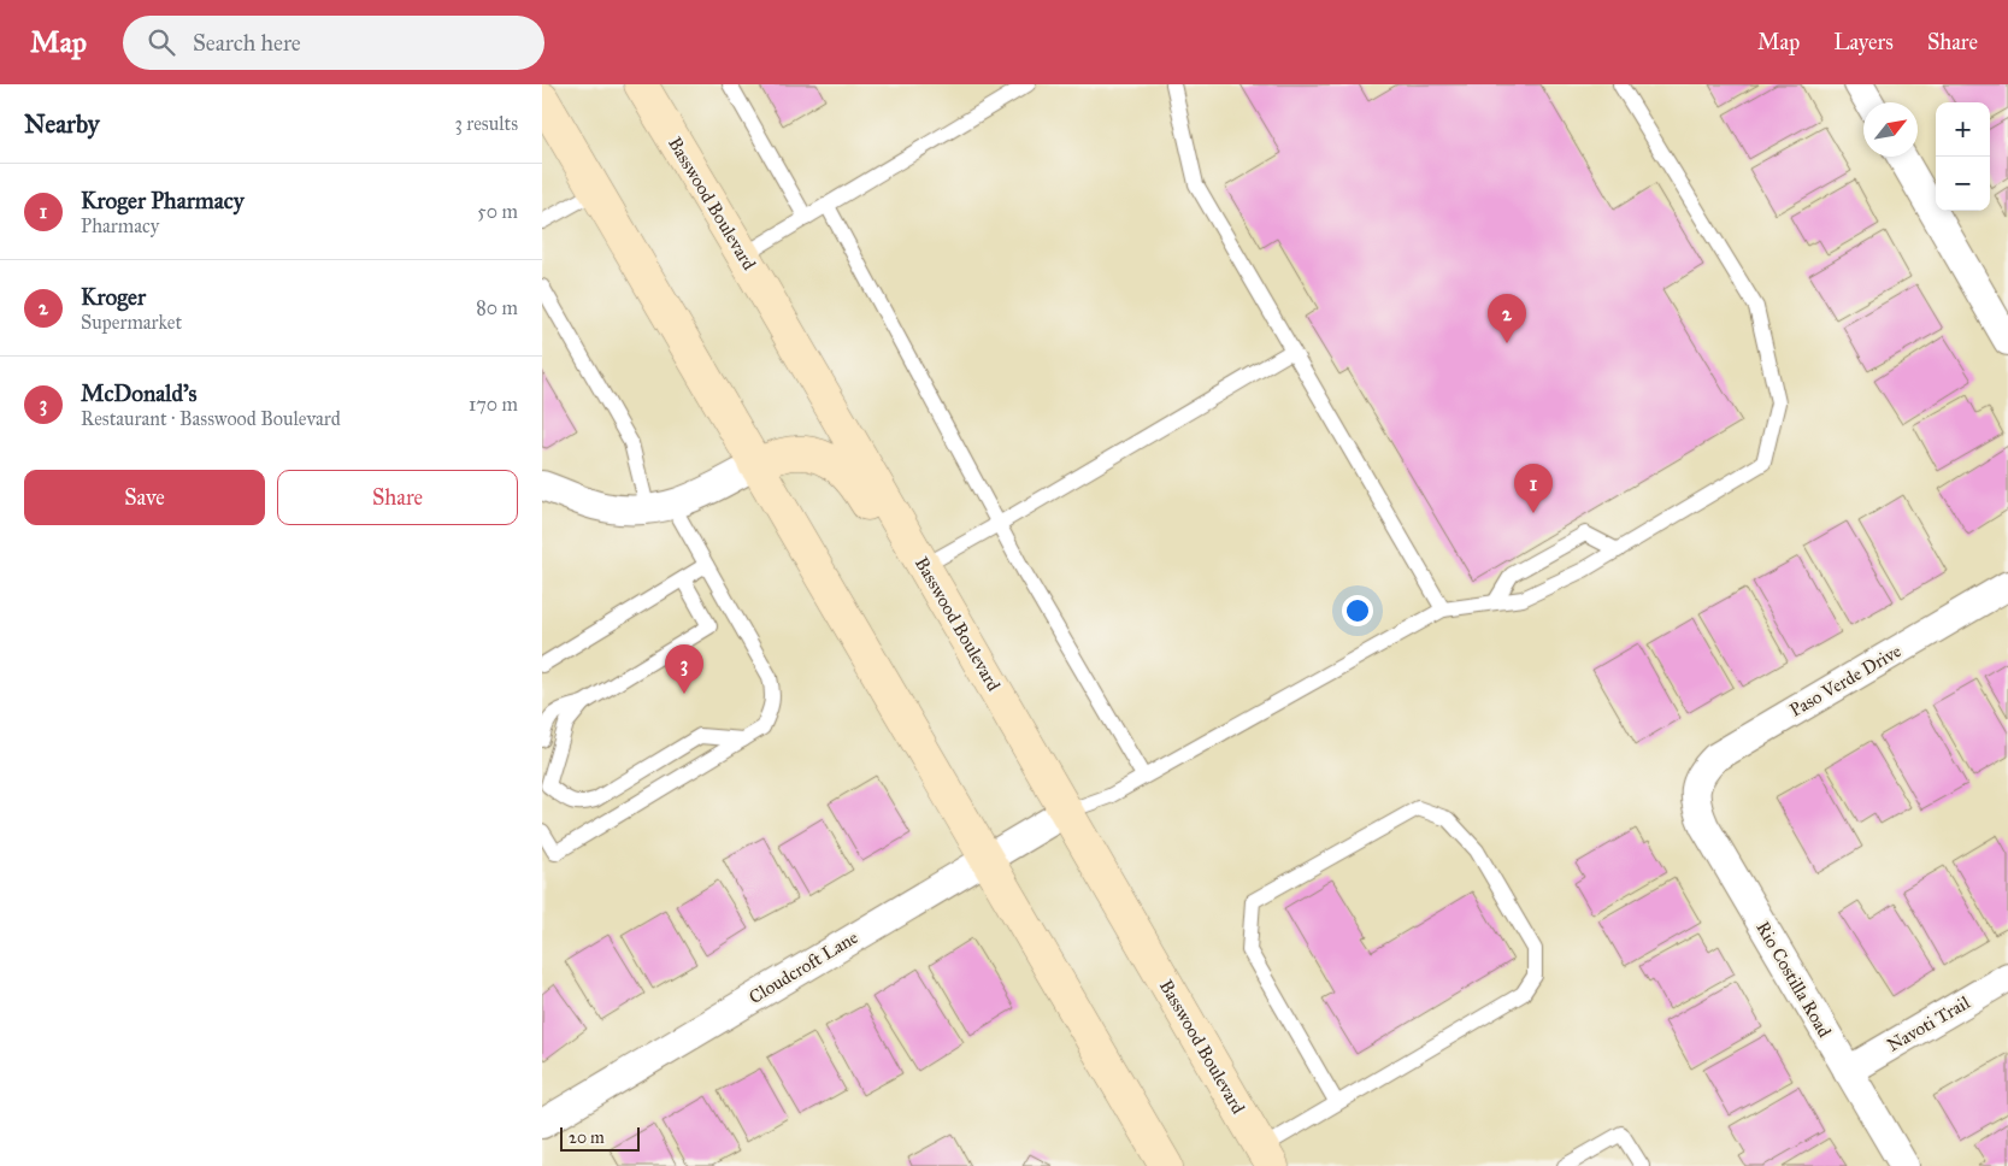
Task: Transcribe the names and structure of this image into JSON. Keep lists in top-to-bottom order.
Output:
{
  "streets": {
    "main road": ["Basswood Boulevard"],
    "street": [
      "Paso Verde Drive",
      "Cloudcroft Lane",
      "Rio Costilla Road",
      "Navoti Trail"
    ]
  },
  "crossings": [
    ["Basswood Boulevard", "Cloudcroft Lane"],
    ["Paso Verde Drive", "Rio Costilla Road"],
    ["Rio Costilla Road", "Navoti Trail"]
  ],
  "scale_bar": "20 m",
  "north": "top right",
  "page": {
    "header": "Map",
    "search": "Search here",
    "nav": ["Map", "Layers", "Share"],
    "heading": ["Nearby", "3 results"],
    "map_buttons": ["+", "−"],
    "list": [
      {
        "mark": "1",
        "name": "Kroger Pharmacy",
        "note": "Pharmacy",
        "value": "50 m"
      },
      {
        "mark": "2",
        "name": "Kroger",
        "note": "Supermarket",
        "value": "80 m"
      },
      {
        "mark": "3",
        "name": "McDonald's",
        "note": "Restaurant · Basswood Boulevard",
        "value": "170 m"
      }
    ],
    "pins": ["2", "1", "3"],
    "buttons": ["Save", "Share"],
    "scale": "20 m"
  }
}
